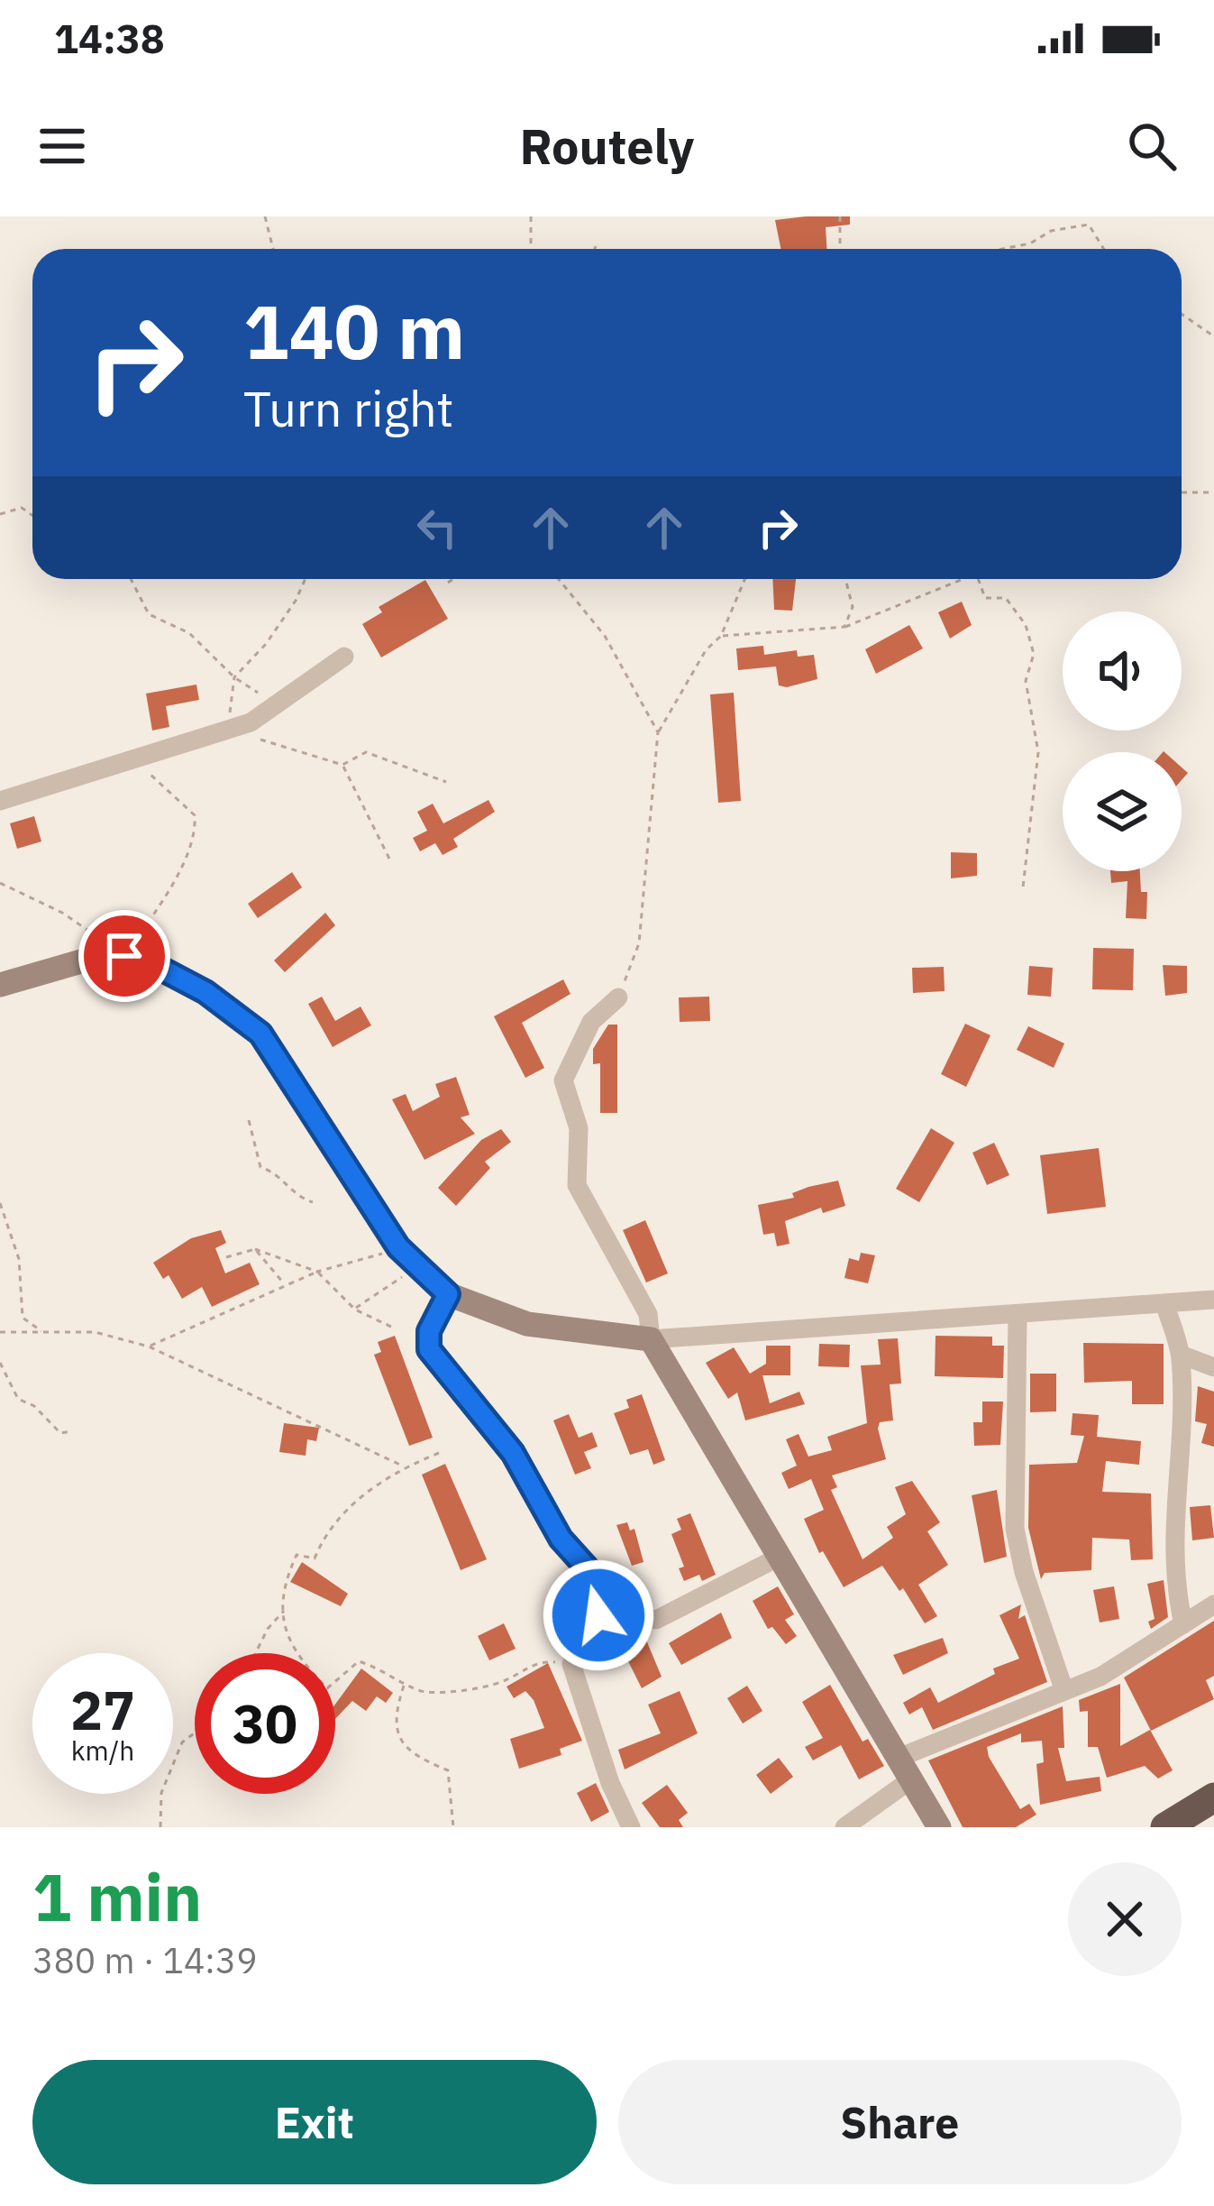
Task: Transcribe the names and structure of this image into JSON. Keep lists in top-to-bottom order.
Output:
{
  "page": {
    "status": "14:38",
    "header": "Routely",
    "turn": ["140 m", "Turn right"],
    "speed": "27 km/h",
    "limit": "30",
    "heading": ["1 min", "380 m · 14:39"],
    "buttons": ["Exit", "Share"]
  }
}
